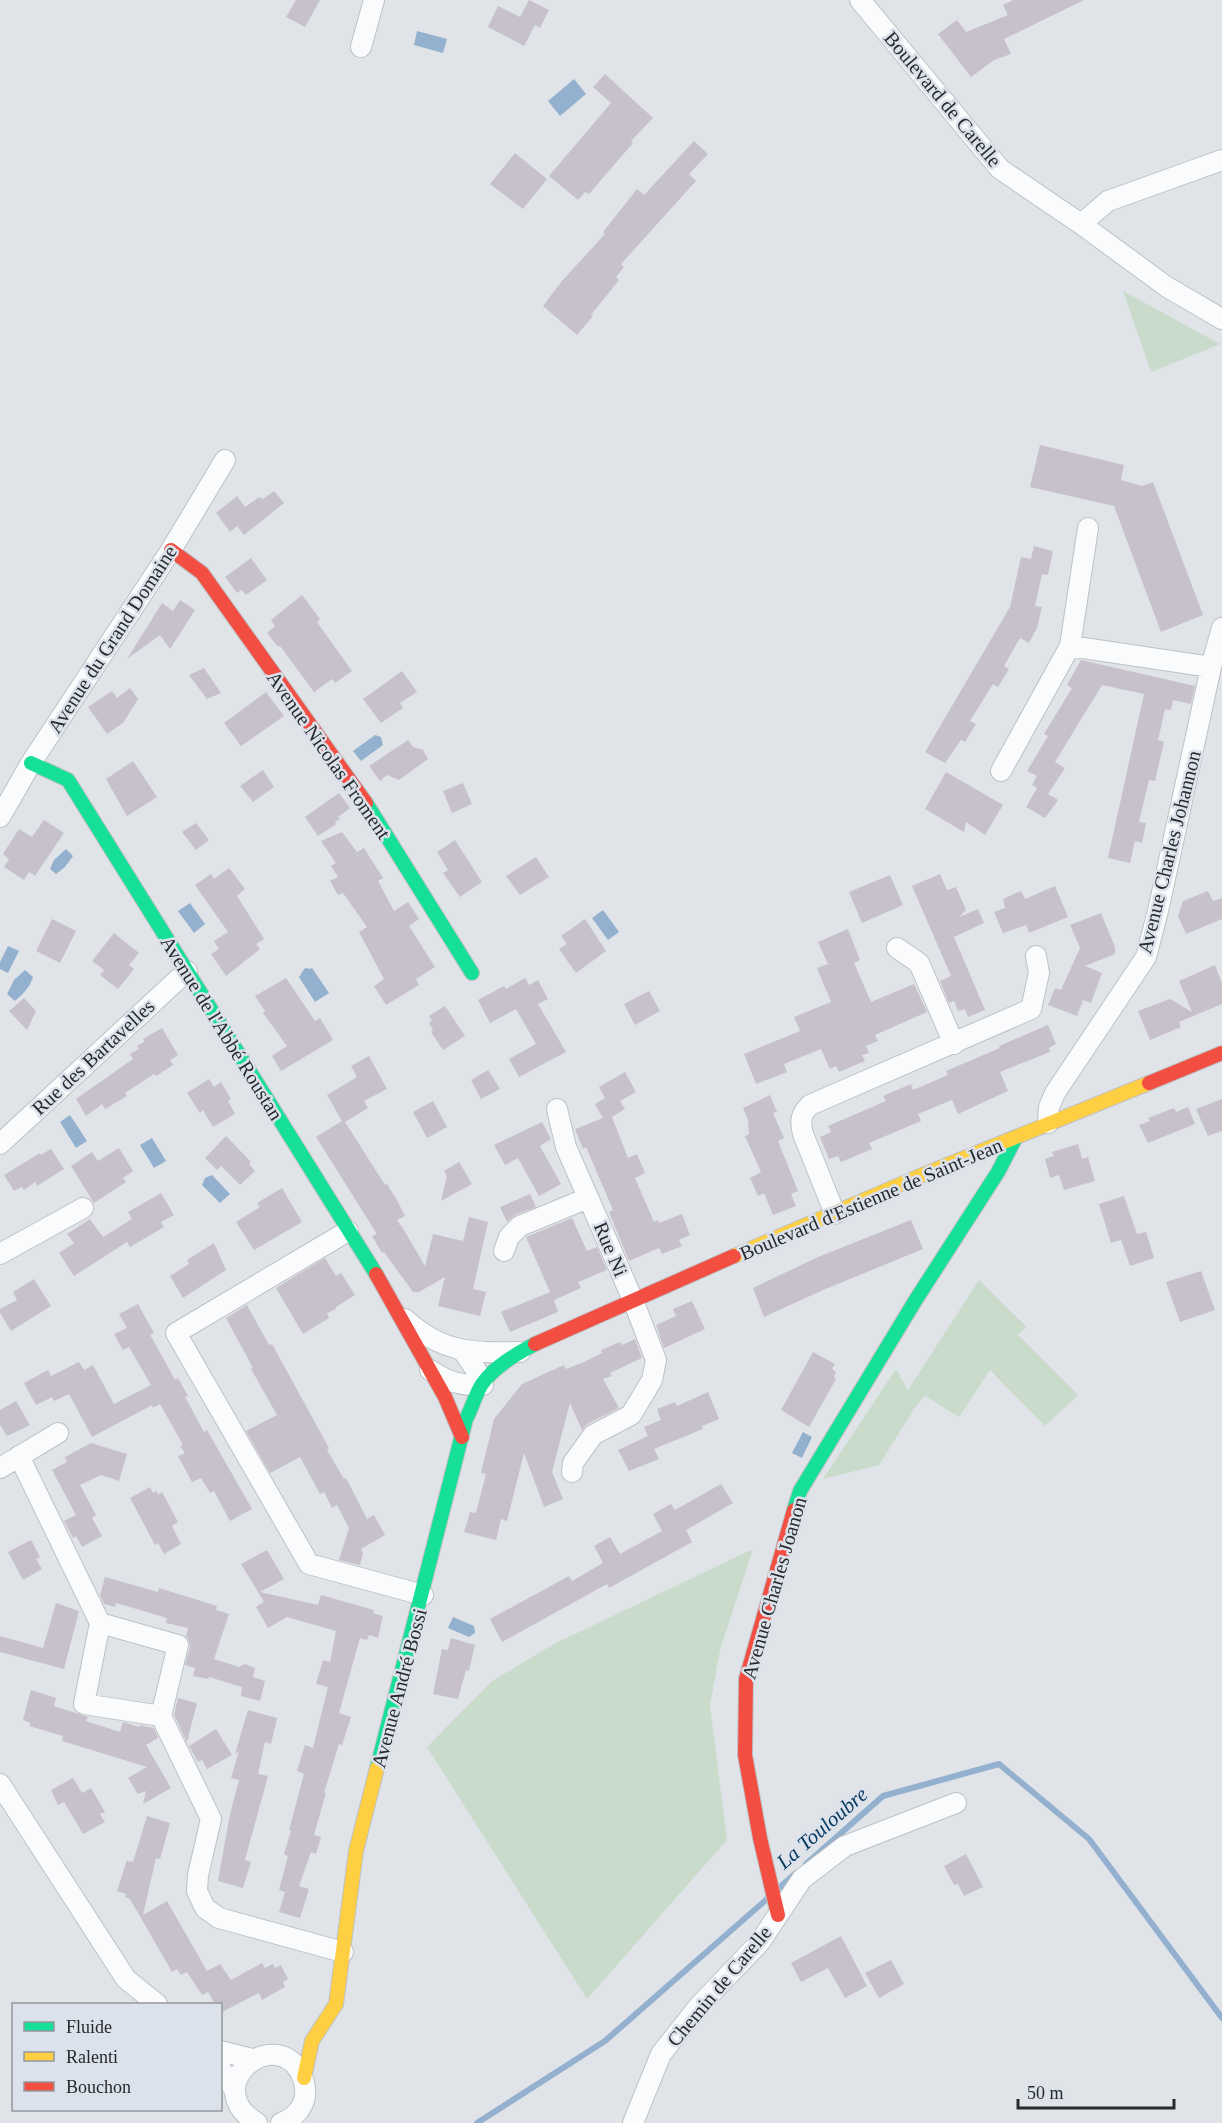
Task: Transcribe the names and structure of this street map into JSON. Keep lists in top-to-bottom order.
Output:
{
  "streets": {
    "street": [
      "Boulevard de Carelle",
      "Avenue du Grand Domaine",
      "Avenue Nicolas Froment",
      "Avenue Charles Johannon",
      "Avenue de l'Abbé Roustan",
      "Rue des Bartavelles",
      "Boulevard d'Estienne de Saint-Jean",
      "Rue Ni",
      "Avenue Charles Joanon",
      "Avenue André Bossi",
      "Chemin de Carelle"
    ]
  },
  "crossings": [
    ["Avenue du Grand Domaine", "Avenue Nicolas Froment"],
    ["Avenue du Grand Domaine", "Avenue de l'Abbé Roustan"],
    ["Avenue Charles Johannon", "Boulevard d'Estienne de Saint-Jean"],
    ["Avenue de l'Abbé Roustan", "Rue des Bartavelles"],
    ["Avenue de l'Abbé Roustan", "Boulevard d'Estienne de Saint-Jean"],
    ["Avenue de l'Abbé Roustan", "Avenue André Bossi"],
    ["Boulevard d'Estienne de Saint-Jean", "Rue Ni"],
    ["Boulevard d'Estienne de Saint-Jean", "Avenue Charles Joanon"],
    ["Boulevard d'Estienne de Saint-Jean", "Avenue André Bossi"],
    ["Avenue Charles Joanon", "Chemin de Carelle"]
  ],
  "water": ["La Touloubre"],
  "legend": ["Fluide", "Ralenti", "Bouchon"],
  "scale_bar": "50 m"
}
